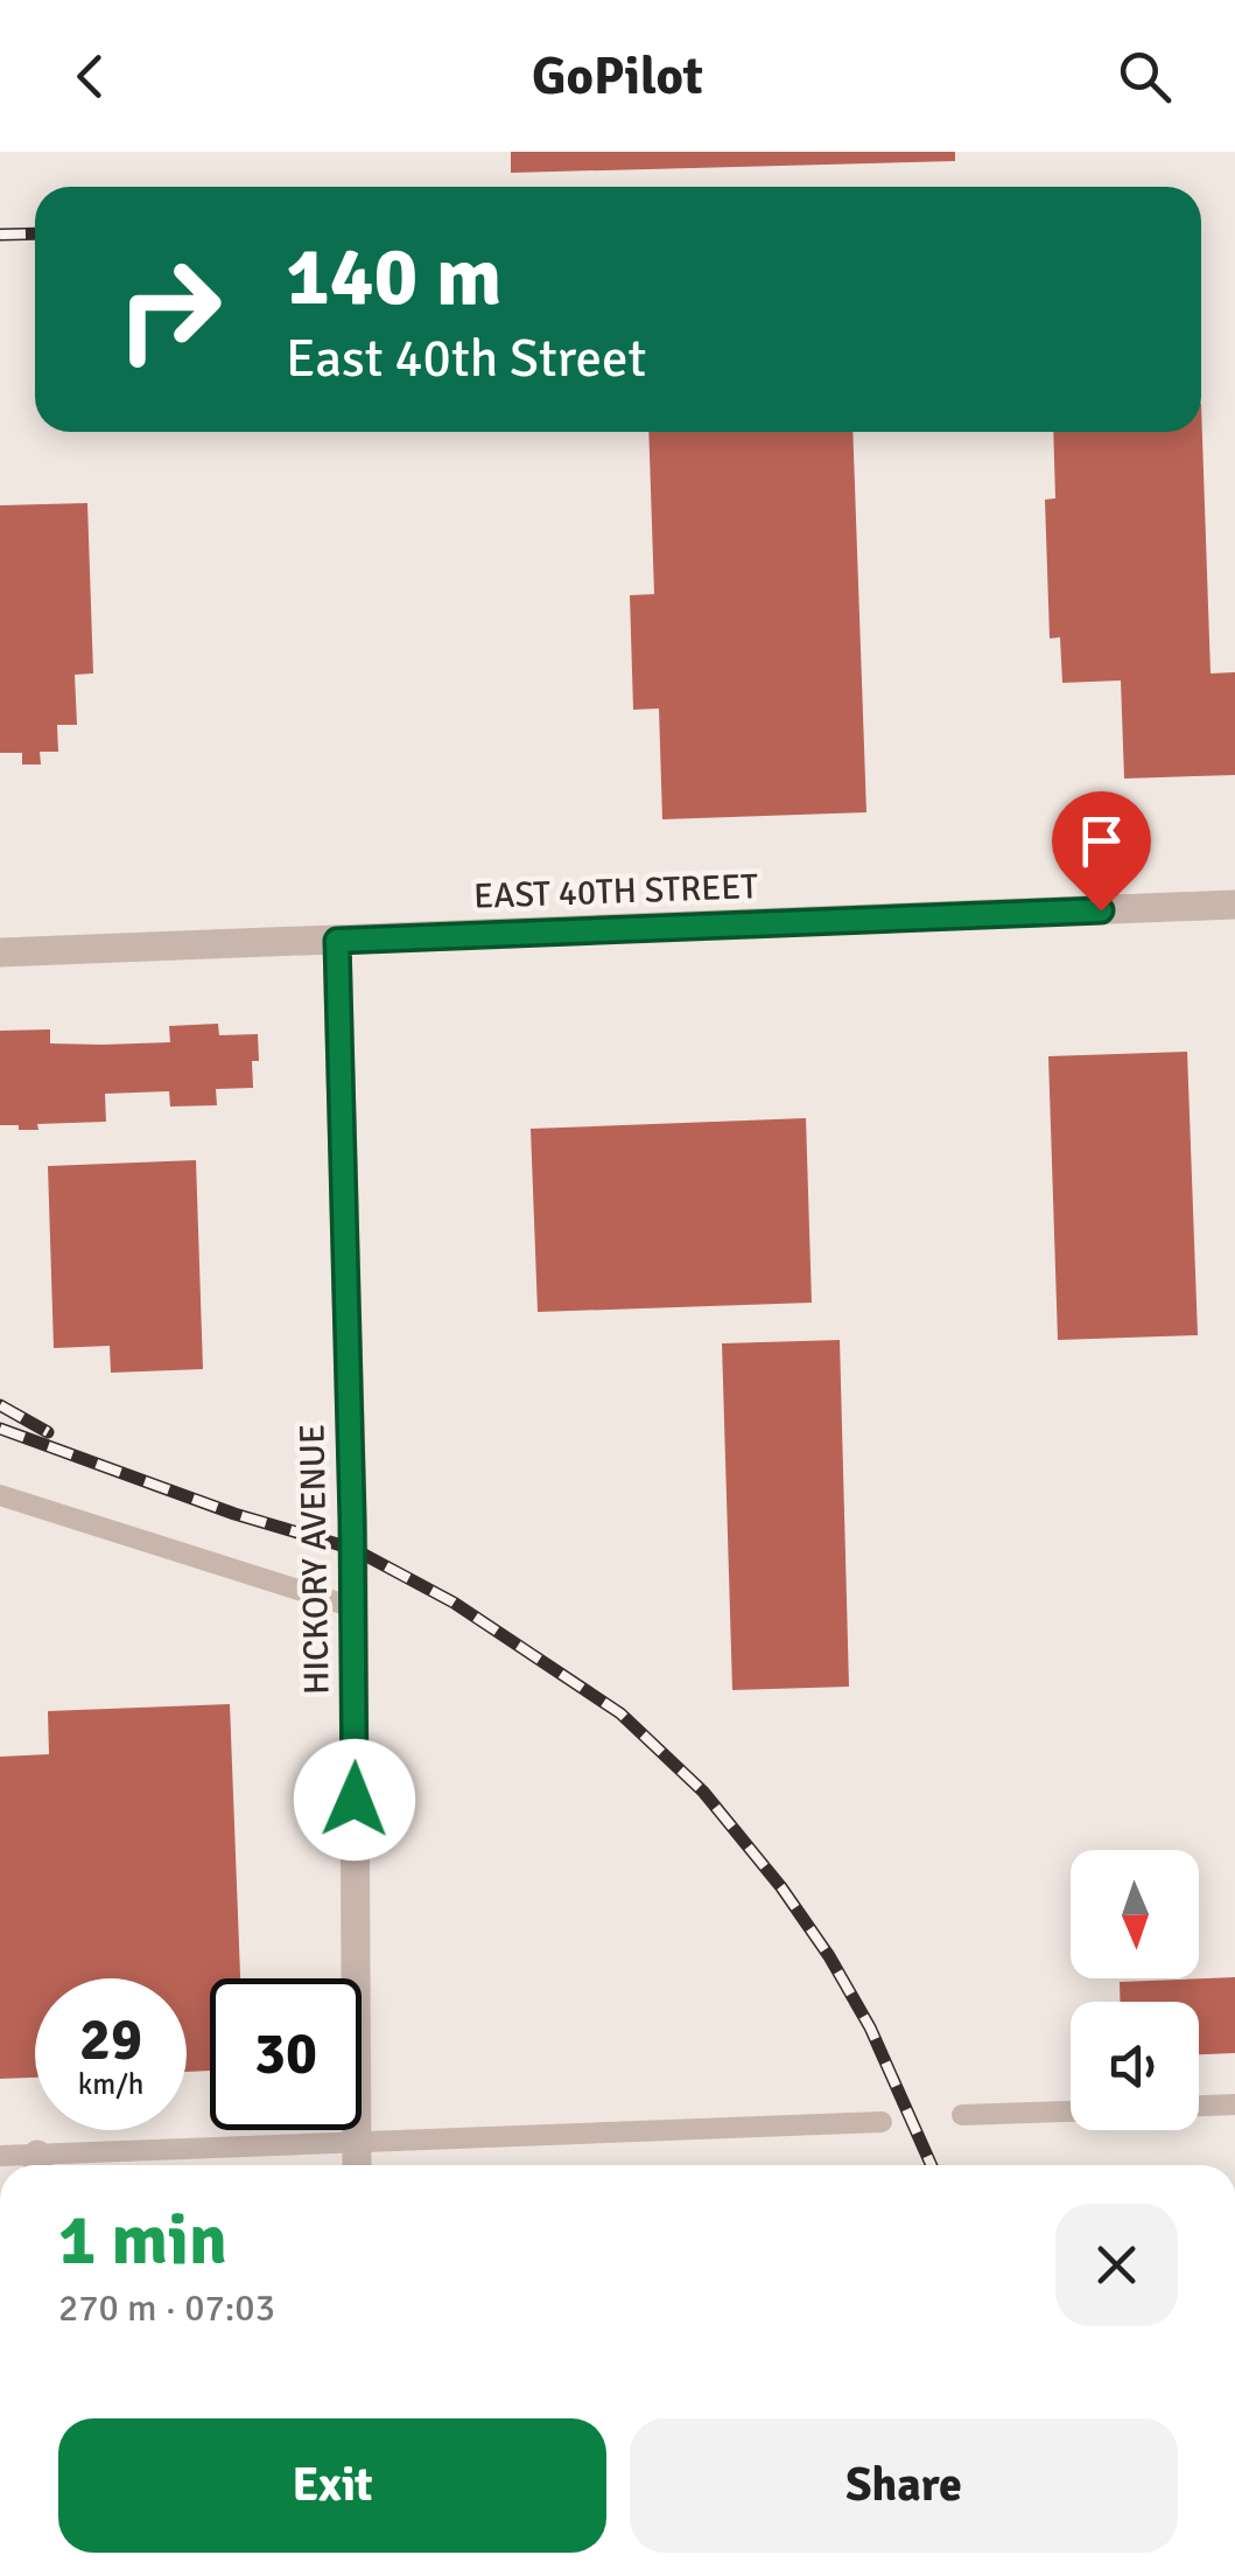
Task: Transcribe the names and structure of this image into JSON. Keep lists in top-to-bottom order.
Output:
{
  "streets": {
    "street": ["EAST 40TH STREET", "HICKORY AVENUE"]
  },
  "crossings": [
    ["EAST 40TH STREET", "HICKORY AVENUE"]
  ],
  "north": "bottom",
  "page": {
    "header": "GoPilot",
    "turn": ["140 m", "East 40th Street"],
    "speed": "29 km/h",
    "limit": "30",
    "heading": ["1 min", "270 m · 07:03"],
    "buttons": ["Exit", "Share"]
  }
}
